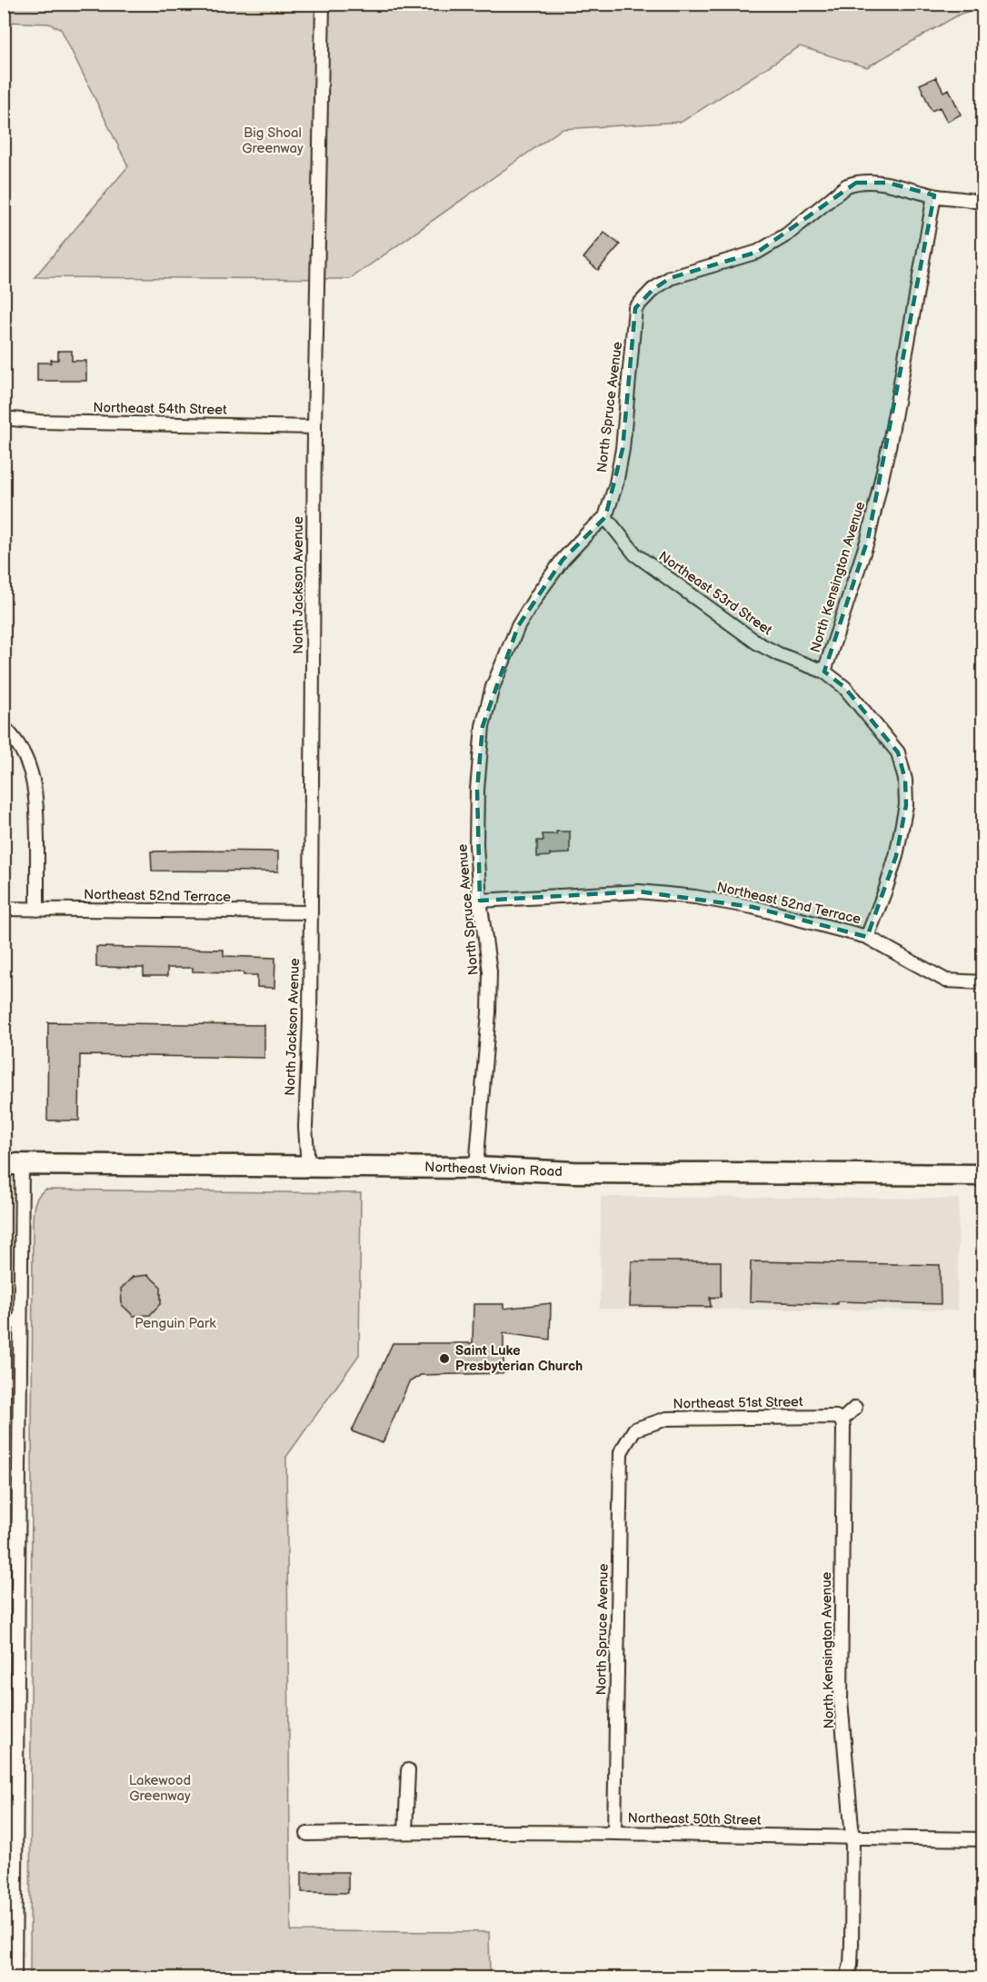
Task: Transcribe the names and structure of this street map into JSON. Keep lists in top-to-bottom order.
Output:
{
  "streets": {
    "main road": ["Northeast Vivion Road"],
    "street": [
      "North Spruce Avenue",
      "Northeast 54th Street",
      "North Kensington Avenue",
      "North Jackson Avenue",
      "Northeast 53rd Street",
      "Northeast 52nd Terrace",
      "Northeast 51st Street",
      "Northeast 50th Street"
    ]
  },
  "crossings": [
    ["North Spruce Avenue", "North Kensington Avenue"],
    ["North Spruce Avenue", "Northeast 53rd Street"],
    ["North Spruce Avenue", "Northeast 52nd Terrace"],
    ["North Spruce Avenue", "Northeast Vivion Road"],
    ["North Spruce Avenue", "Northeast 51st Street"],
    ["North Spruce Avenue", "Northeast 50th Street"],
    ["Northeast 54th Street", "North Jackson Avenue"],
    ["North Kensington Avenue", "Northeast 53rd Street"],
    ["North Kensington Avenue", "Northeast 52nd Terrace"],
    ["North Kensington Avenue", "Northeast 51st Street"],
    ["North Kensington Avenue", "Northeast 50th Street"],
    ["North Jackson Avenue", "Northeast 52nd Terrace"],
    ["North Jackson Avenue", "Northeast Vivion Road"]
  ],
  "parks": ["Big Shoal Greenway", "Penguin Park", "Lakewood Greenway"],
  "places": ["Saint Luke Presbyterian Church"]
}
